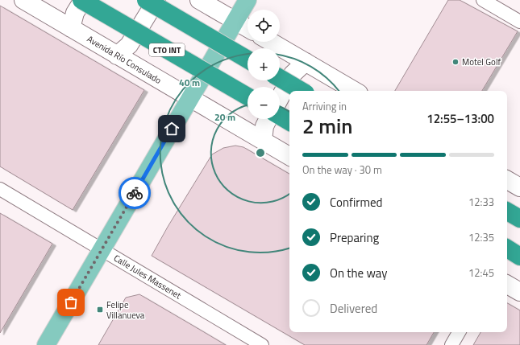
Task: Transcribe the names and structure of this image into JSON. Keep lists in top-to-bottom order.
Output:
{
  "streets": {
    "highway": ["CTO INT"],
    "main road": ["Avenida Río Consulado"],
    "street": ["Calle Jules Massenet"]
  },
  "places": {
    "other": ["Motel Golf"],
    "transit": ["Felipe Villanueva"]
  },
  "page": {
    "map_buttons": ["+", "−"],
    "heading": ["2 min", "Arriving in", "12:55–13:00"],
    "bar": "On the way · 30 m",
    "list": [
      ["Confirmed", "12:33"],
      ["Preparing", "12:35"],
      ["On the way", "12:45"],
      "Delivered"
    ]
  },
  "rings": ["40 m", "20 m"]
}
